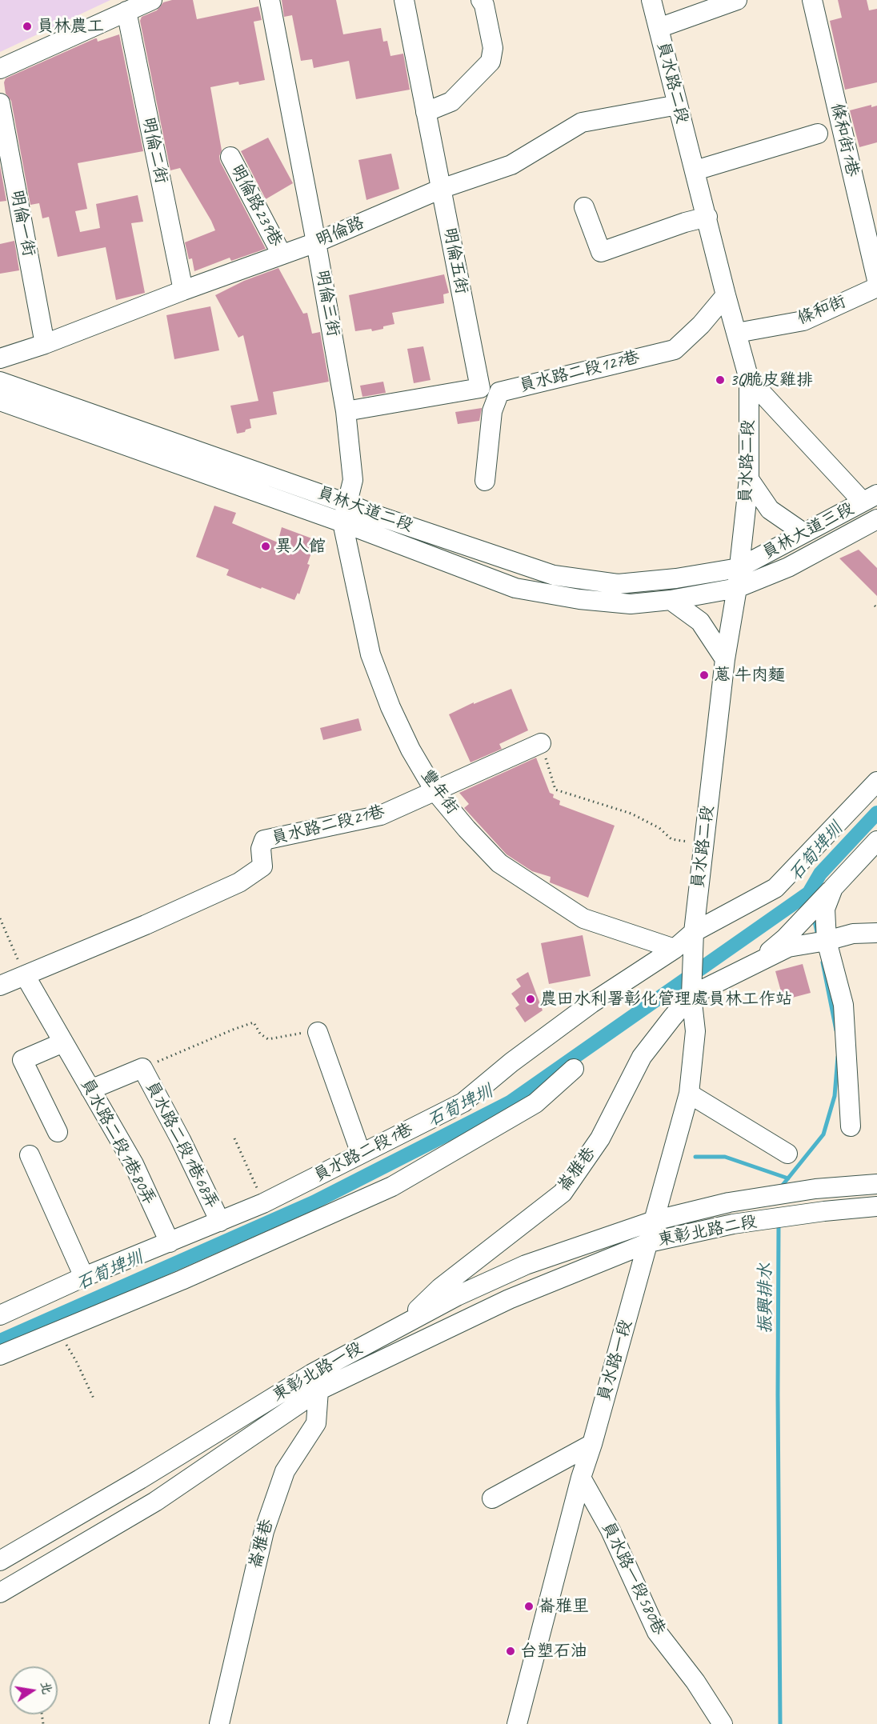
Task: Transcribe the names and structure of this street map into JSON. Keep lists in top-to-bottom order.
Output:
{
  "streets": {
    "street": [
      "員水路二段",
      "條和街1巷",
      "明倫二街",
      "明倫路239巷",
      "明倫一街",
      "明倫路",
      "明倫五街",
      "明倫三街",
      "條和街",
      "員水路二段127巷",
      "員林大道二段",
      "員林大道三段",
      "豐年街",
      "員水路二段21巷",
      "員水路二段1巷80弄",
      "員水路二段1巷68弄",
      "員水路二段1巷",
      "崙雅巷",
      "東彰北路二段",
      "員水路一段",
      "東彰北路一段",
      "員水路一段580巷"
    ]
  },
  "crossings": [
    ["員水路二段", "明倫路"],
    ["員水路二段", "條和街"],
    ["員水路二段", "員水路二段127巷"],
    ["員水路二段", "員林大道二段"],
    ["員水路二段", "員林大道三段"],
    ["員水路二段", "員水路二段1巷"],
    ["員水路二段", "崙雅巷"],
    ["員水路二段", "員水路一段"],
    ["明倫二街", "明倫路"],
    ["明倫路239巷", "明倫路"],
    ["明倫一街", "明倫路"],
    ["明倫路", "明倫五街"],
    ["明倫路", "明倫三街"],
    ["明倫三街", "員林大道二段"],
    ["明倫三街", "豐年街"],
    ["員林大道二段", "員林大道三段"],
    ["員林大道二段", "豐年街"],
    ["豐年街", "員水路二段21巷"],
    ["豐年街", "員水路二段1巷"],
    ["員水路二段21巷", "員水路二段1巷80弄"],
    ["員水路二段1巷80弄", "員水路二段1巷68弄"],
    ["員水路二段1巷80弄", "員水路二段1巷"],
    ["員水路二段1巷68弄", "員水路二段1巷"],
    ["崙雅巷", "員水路一段"],
    ["崙雅巷", "東彰北路一段"],
    ["東彰北路二段", "員水路一段"],
    ["東彰北路二段", "東彰北路一段"],
    ["員水路一段", "東彰北路一段"],
    ["員水路一段", "員水路一段580巷"]
  ],
  "water": ["石筍埤圳", "振興排水"],
  "places": [
    "員林農工",
    "3Q脆皮雞排",
    "異人館",
    "蔥 牛肉麵",
    "農田水利署彰化管理處員林工作站",
    "崙雅里",
    "台塑石油"
  ],
  "north": "right"
}
